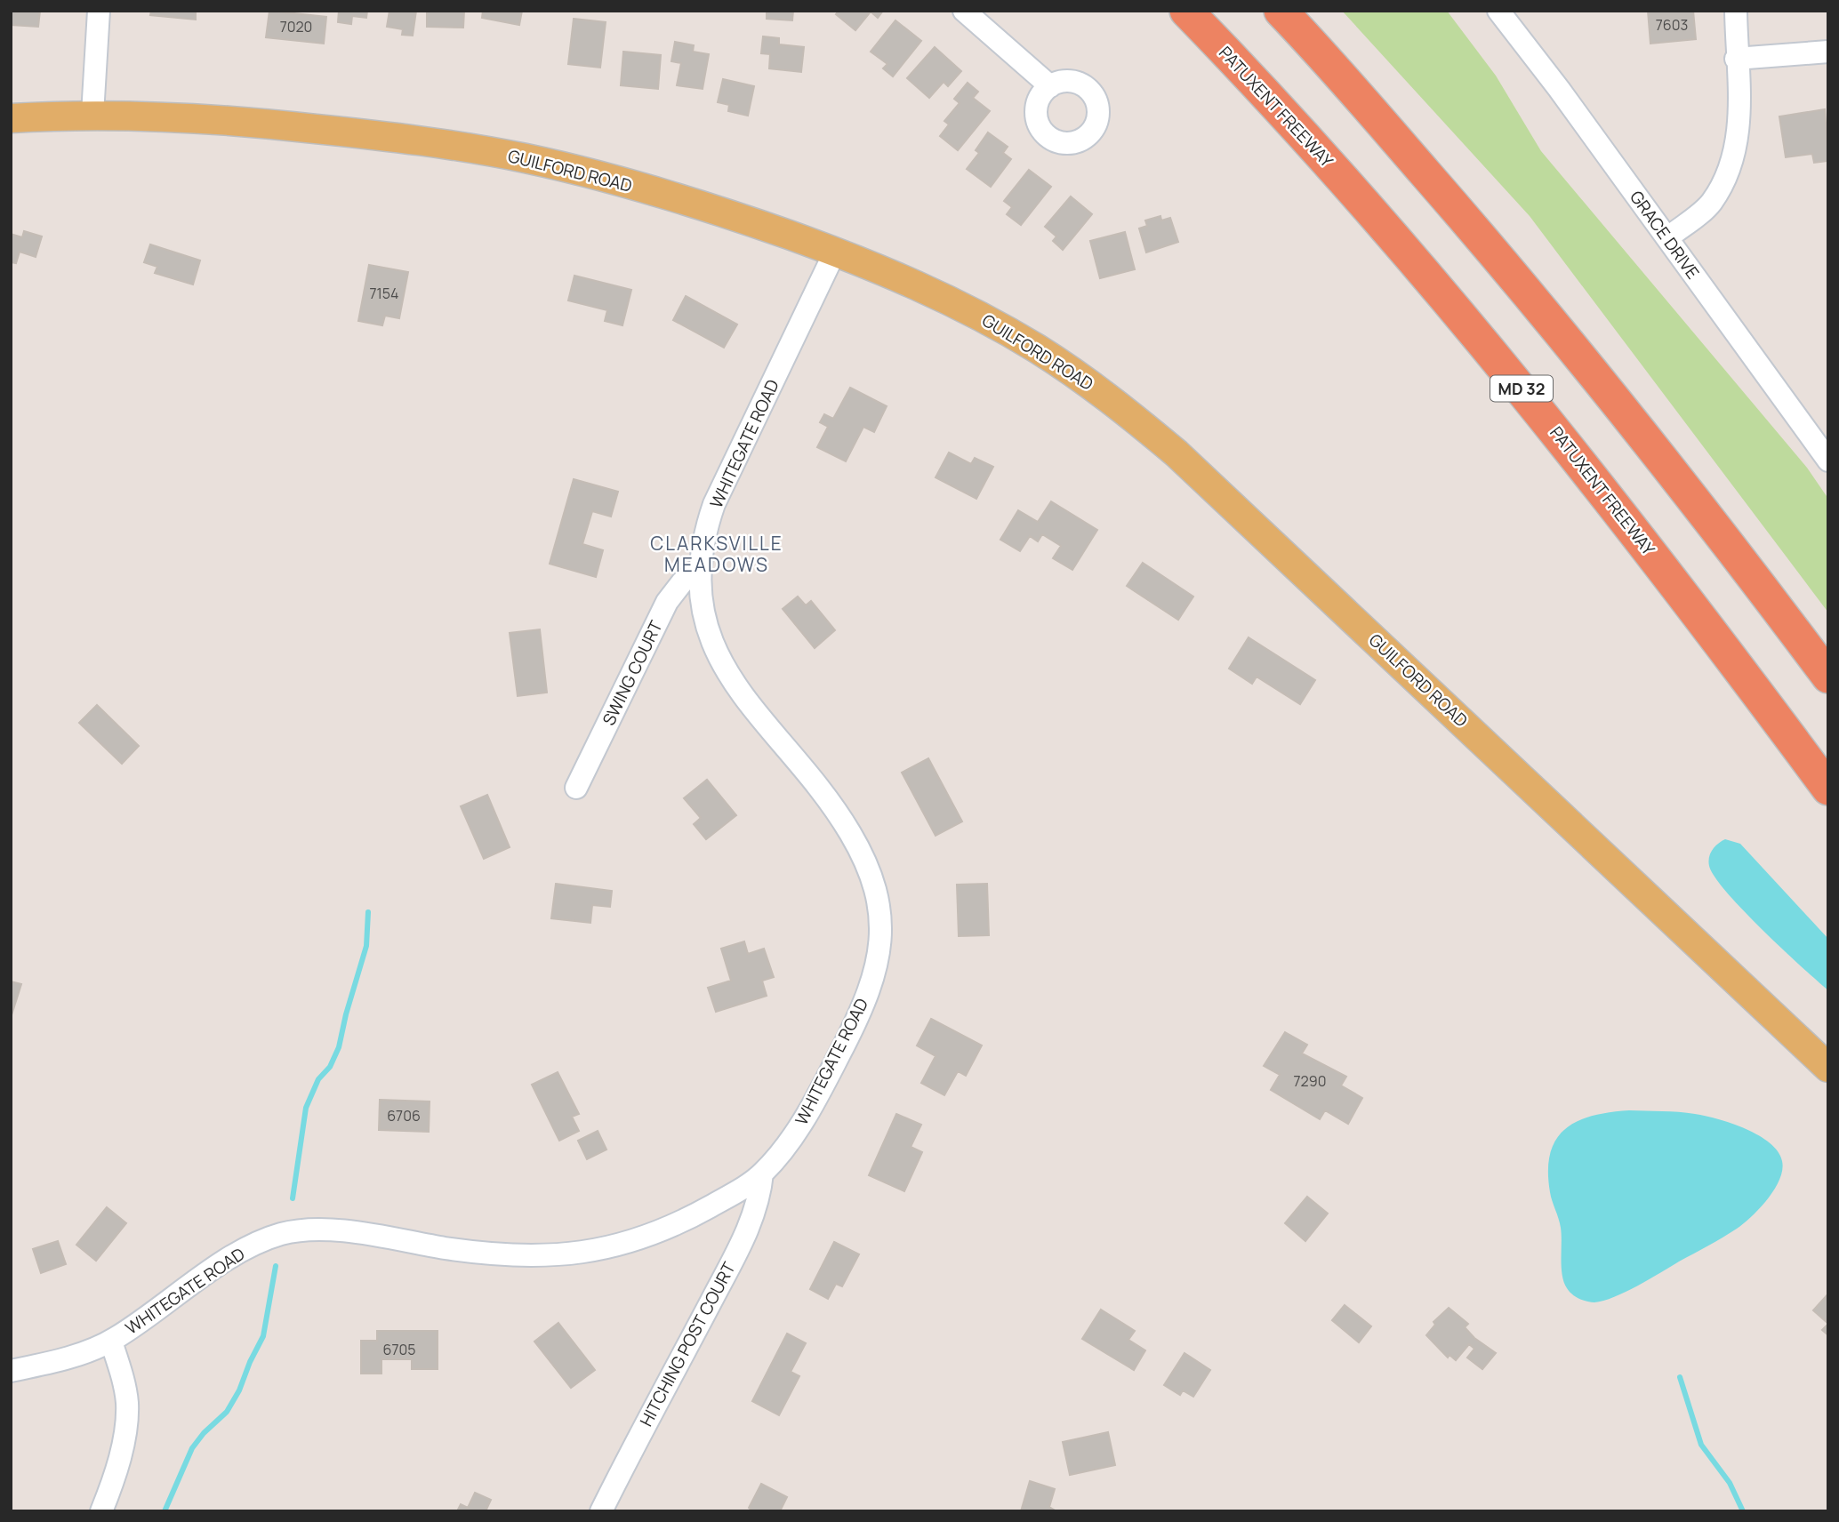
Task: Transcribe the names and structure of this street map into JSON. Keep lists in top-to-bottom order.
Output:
{
  "streets": {
    "highway": ["PATUXENT FREEWAY", "MD 32"],
    "main road": ["GUILFORD ROAD"],
    "street": [
      "GRACE DRIVE",
      "WHITEGATE ROAD",
      "SWING COURT",
      "HITCHING POST COURT"
    ]
  },
  "crossings": [
    ["GUILFORD ROAD", "WHITEGATE ROAD"],
    ["WHITEGATE ROAD", "SWING COURT"],
    ["WHITEGATE ROAD", "HITCHING POST COURT"]
  ],
  "districts": ["CLARKSVILLE MEADOWS"],
  "house_numbers": [
    "7603",
    "7020",
    "7154",
    "7290",
    "6706",
    "6705"
  ]
}
